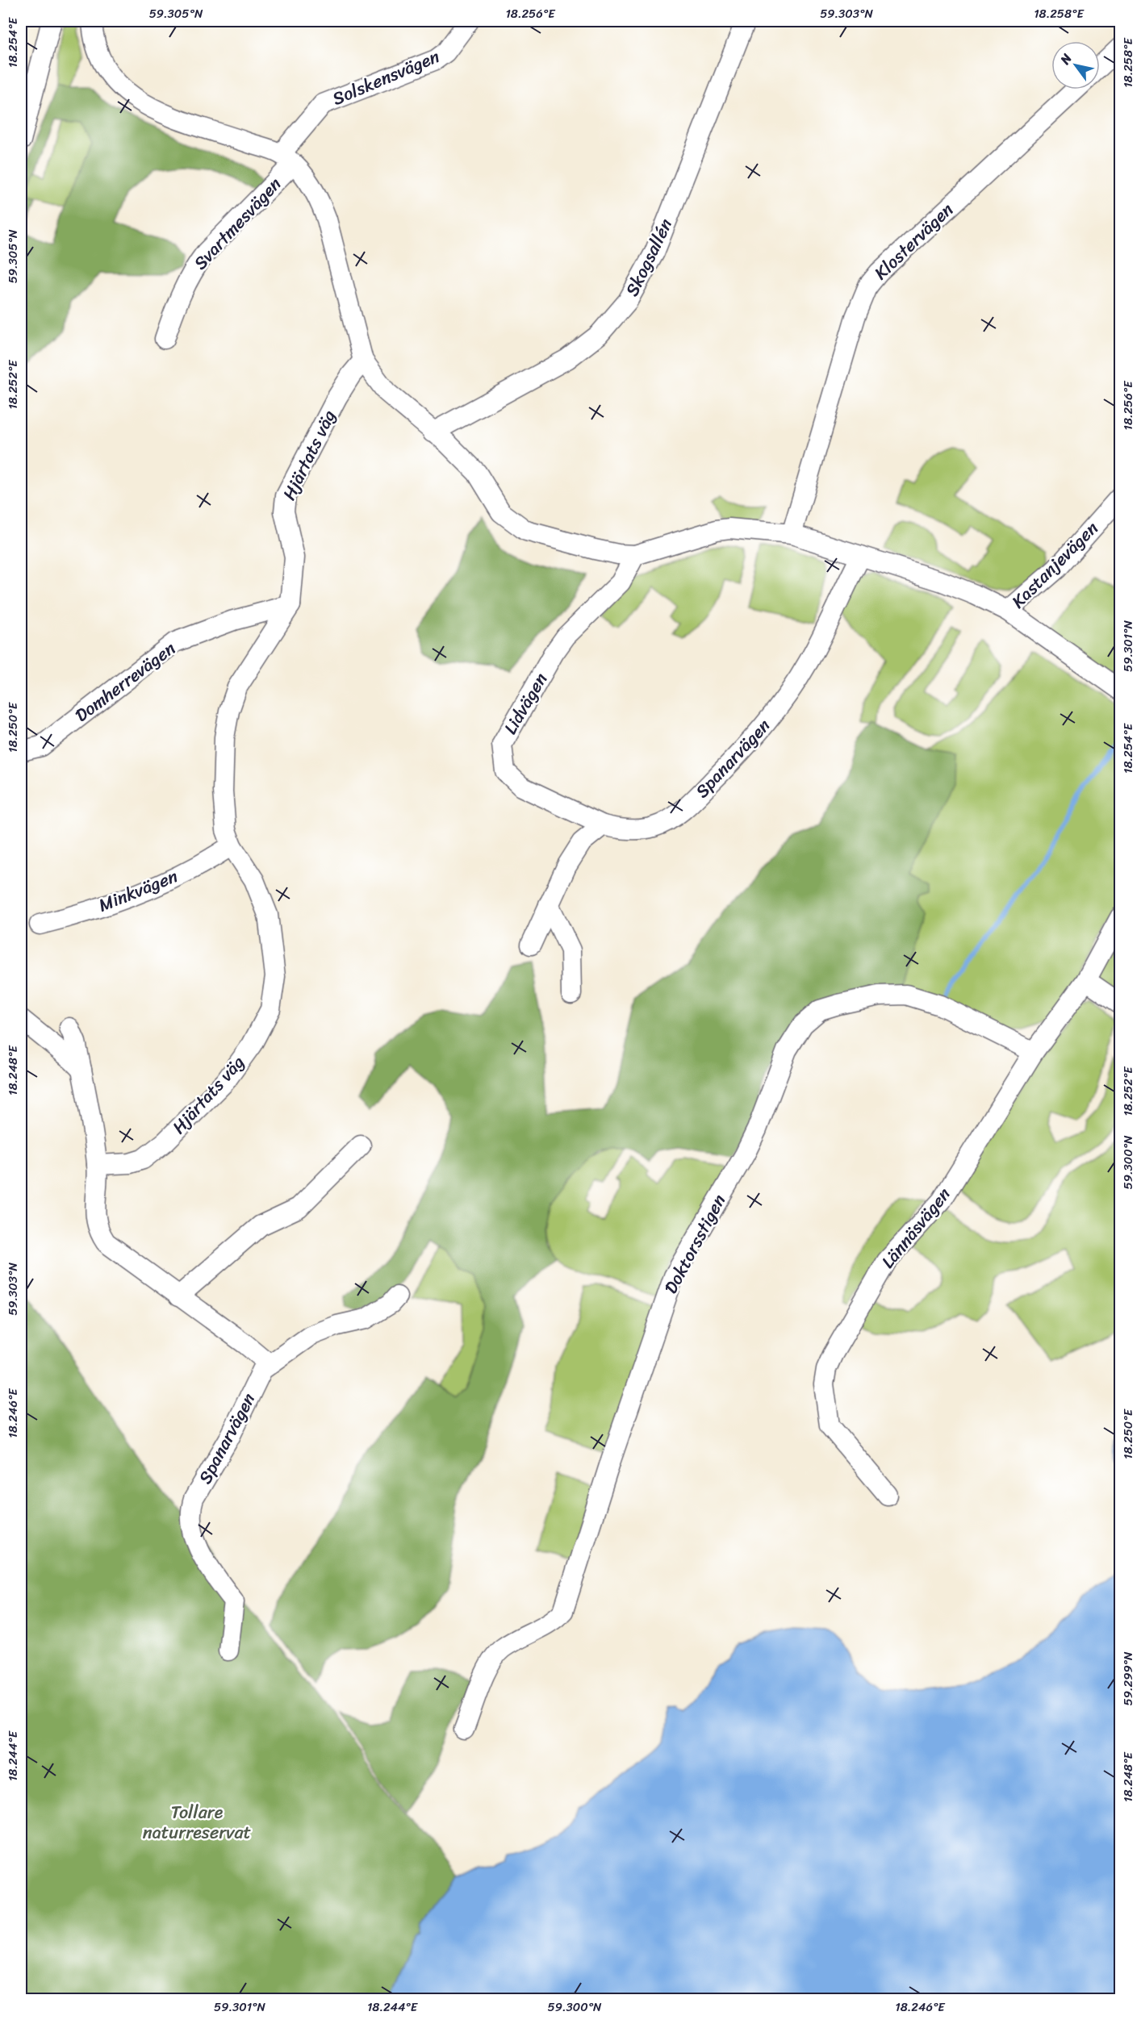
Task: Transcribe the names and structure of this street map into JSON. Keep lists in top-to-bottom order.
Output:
{
  "streets": {
    "street": [
      "Solskensvägen",
      "Svartmesvägen",
      "Klostervägen",
      "Skogsallén",
      "Hjärtats väg",
      "Kastanjevägen",
      "Domherrevägen",
      "Lidvägen",
      "Spanarvägen",
      "Minkvägen",
      "Lännäsvägen",
      "Doktorsstigen"
    ]
  },
  "crossings": [
    ["Solskensvägen", "Svartmesvägen"],
    ["Hjärtats väg", "Domherrevägen"],
    ["Hjärtats väg", "Minkvägen"],
    ["Lidvägen", "Spanarvägen"],
    ["Lännäsvägen", "Doktorsstigen"]
  ],
  "parks": ["Tollare naturreservat"],
  "north": "top left",
  "coordinates": [
    "59.305°N",
    "18.256°E",
    "59.303°N",
    "18.258°E",
    "18.254°E",
    "18.252°E",
    "59.301°N",
    "18.250°E",
    "18.248°E",
    "59.300°N",
    "18.246°E",
    "59.299°N",
    "18.244°E"
  ]
}
